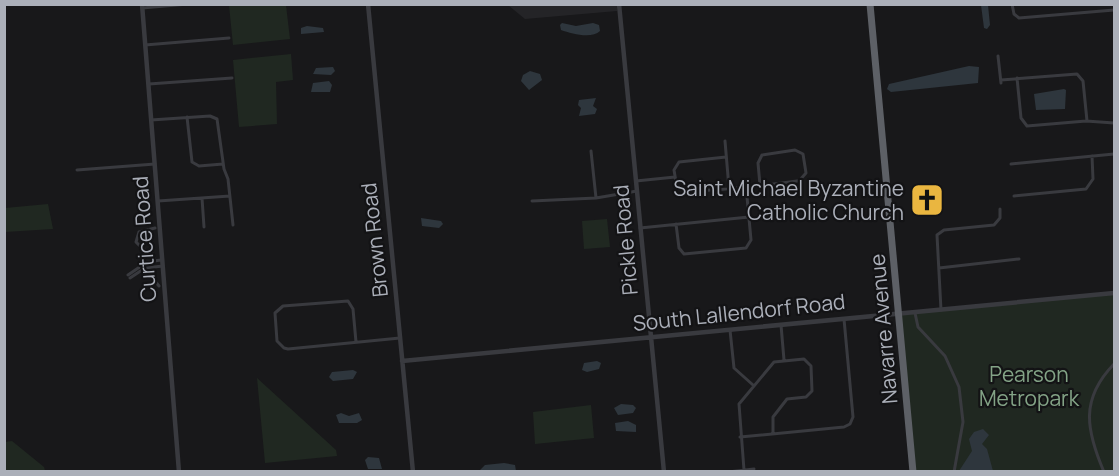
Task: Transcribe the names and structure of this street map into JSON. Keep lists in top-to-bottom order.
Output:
{
  "streets": {
    "highway": ["Navarre Avenue"],
    "street": [
      "Curtice Road",
      "Brown Road",
      "Pickle Road",
      "South Lallendorf Road"
    ]
  },
  "crossings": [
    ["Brown Road", "South Lallendorf Road"],
    ["Pickle Road", "South Lallendorf Road"],
    ["South Lallendorf Road", "Navarre Avenue"]
  ],
  "parks": ["Pearson Metropark"],
  "places": {
    "church": ["Saint Michael Byzantine Catholic Church"]
  }
}
